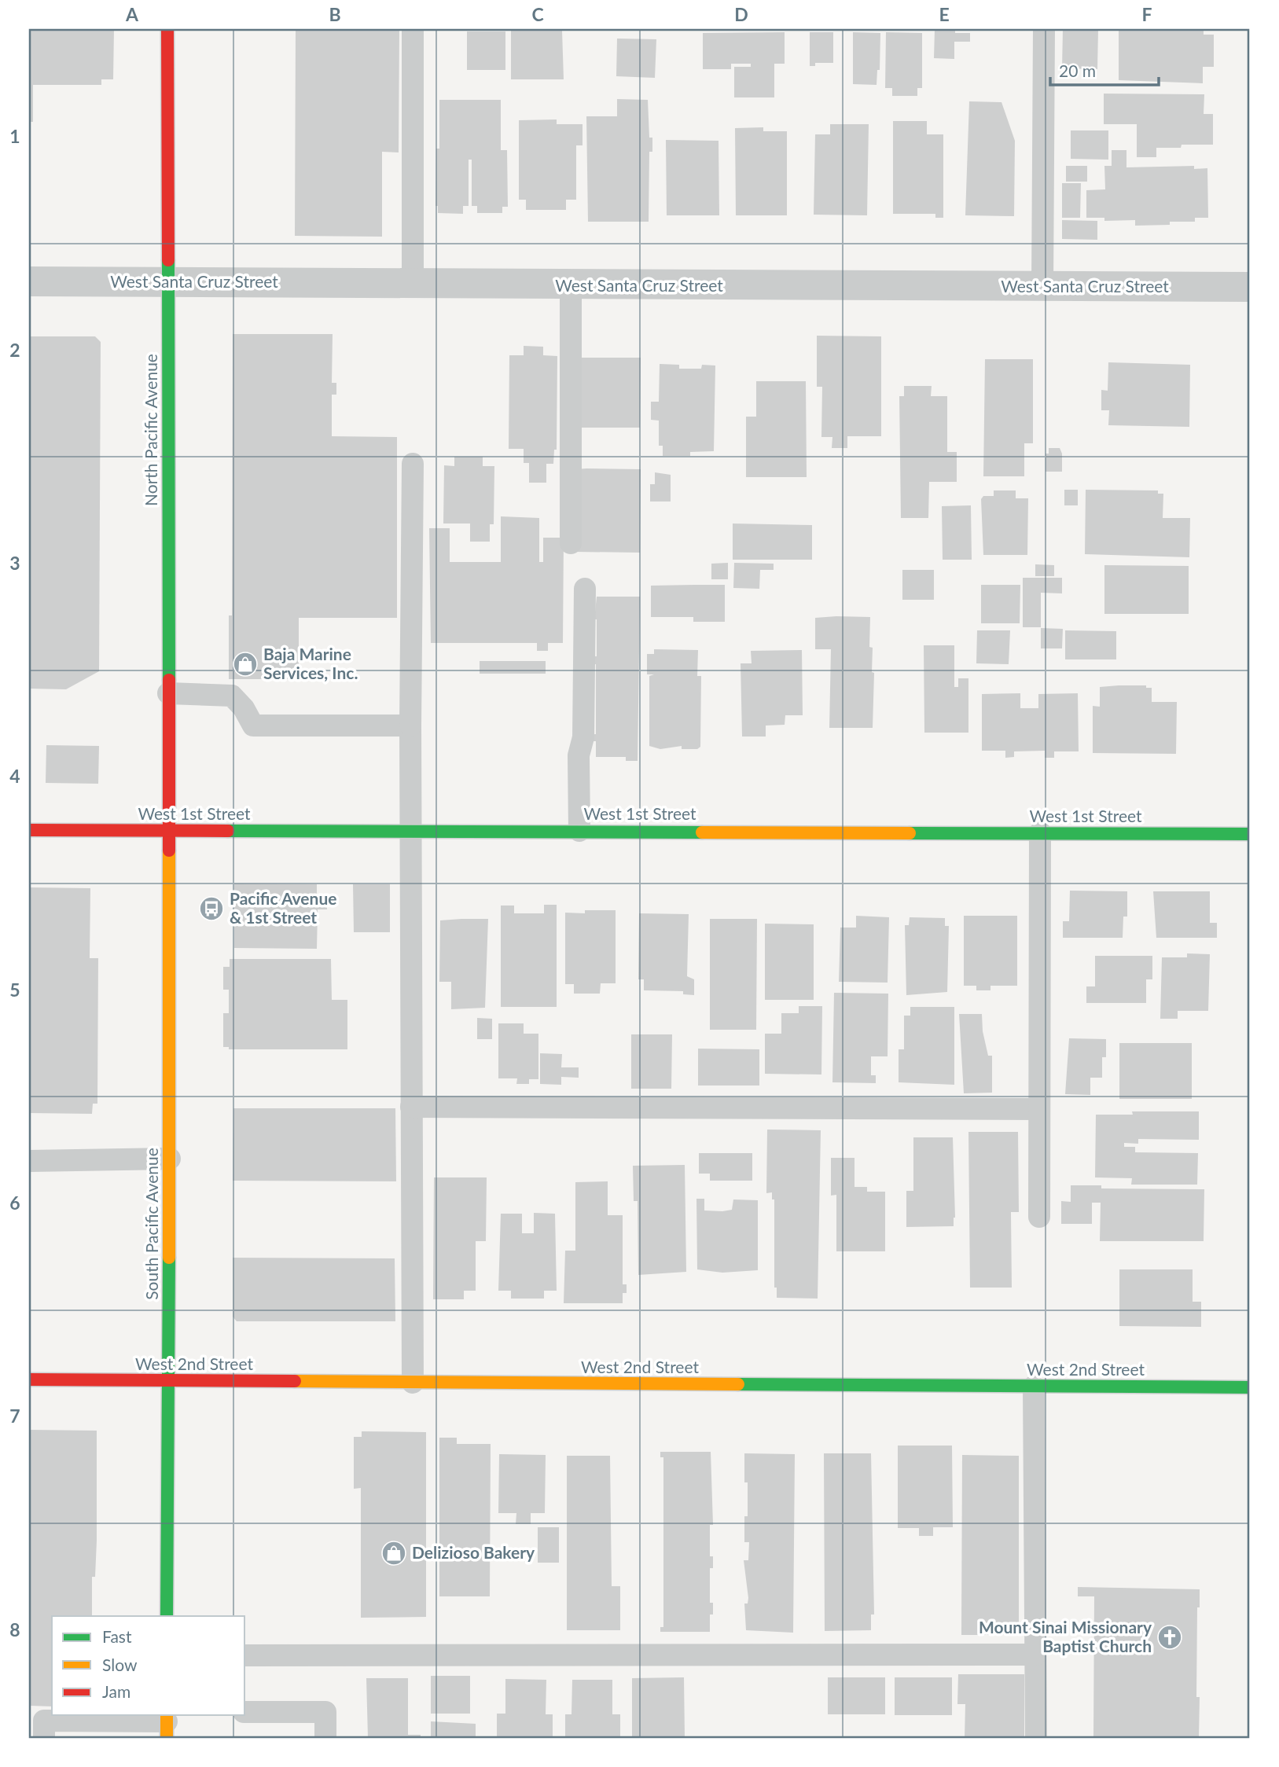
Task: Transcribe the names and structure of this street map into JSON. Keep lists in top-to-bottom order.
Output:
{
  "streets": {
    "street": [
      "West Santa Cruz Street",
      "North Pacific Avenue",
      "West 1st Street",
      "South Pacific Avenue",
      "West 2nd Street"
    ]
  },
  "crossings": [
    ["West Santa Cruz Street", "North Pacific Avenue"],
    ["North Pacific Avenue", "West 1st Street"],
    ["North Pacific Avenue", "South Pacific Avenue"],
    ["West 1st Street", "South Pacific Avenue"],
    ["South Pacific Avenue", "West 2nd Street"]
  ],
  "places": {
    "shop": ["Baja Marine Services, Inc.", "Delizioso Bakery"],
    "bus stop": ["Pacific Avenue & 1st Street"],
    "church": ["Mount Sinai Missionary Baptist Church"]
  },
  "legend": ["Fast", "Slow", "Jam"],
  "scale_bar": "20 m",
  "grid": {
    "columns": [
      "A",
      "B",
      "C",
      "D",
      "E",
      "F"
    ],
    "rows": [
      "1",
      "2",
      "3",
      "4",
      "5",
      "6",
      "7",
      "8"
    ]
  }
}
